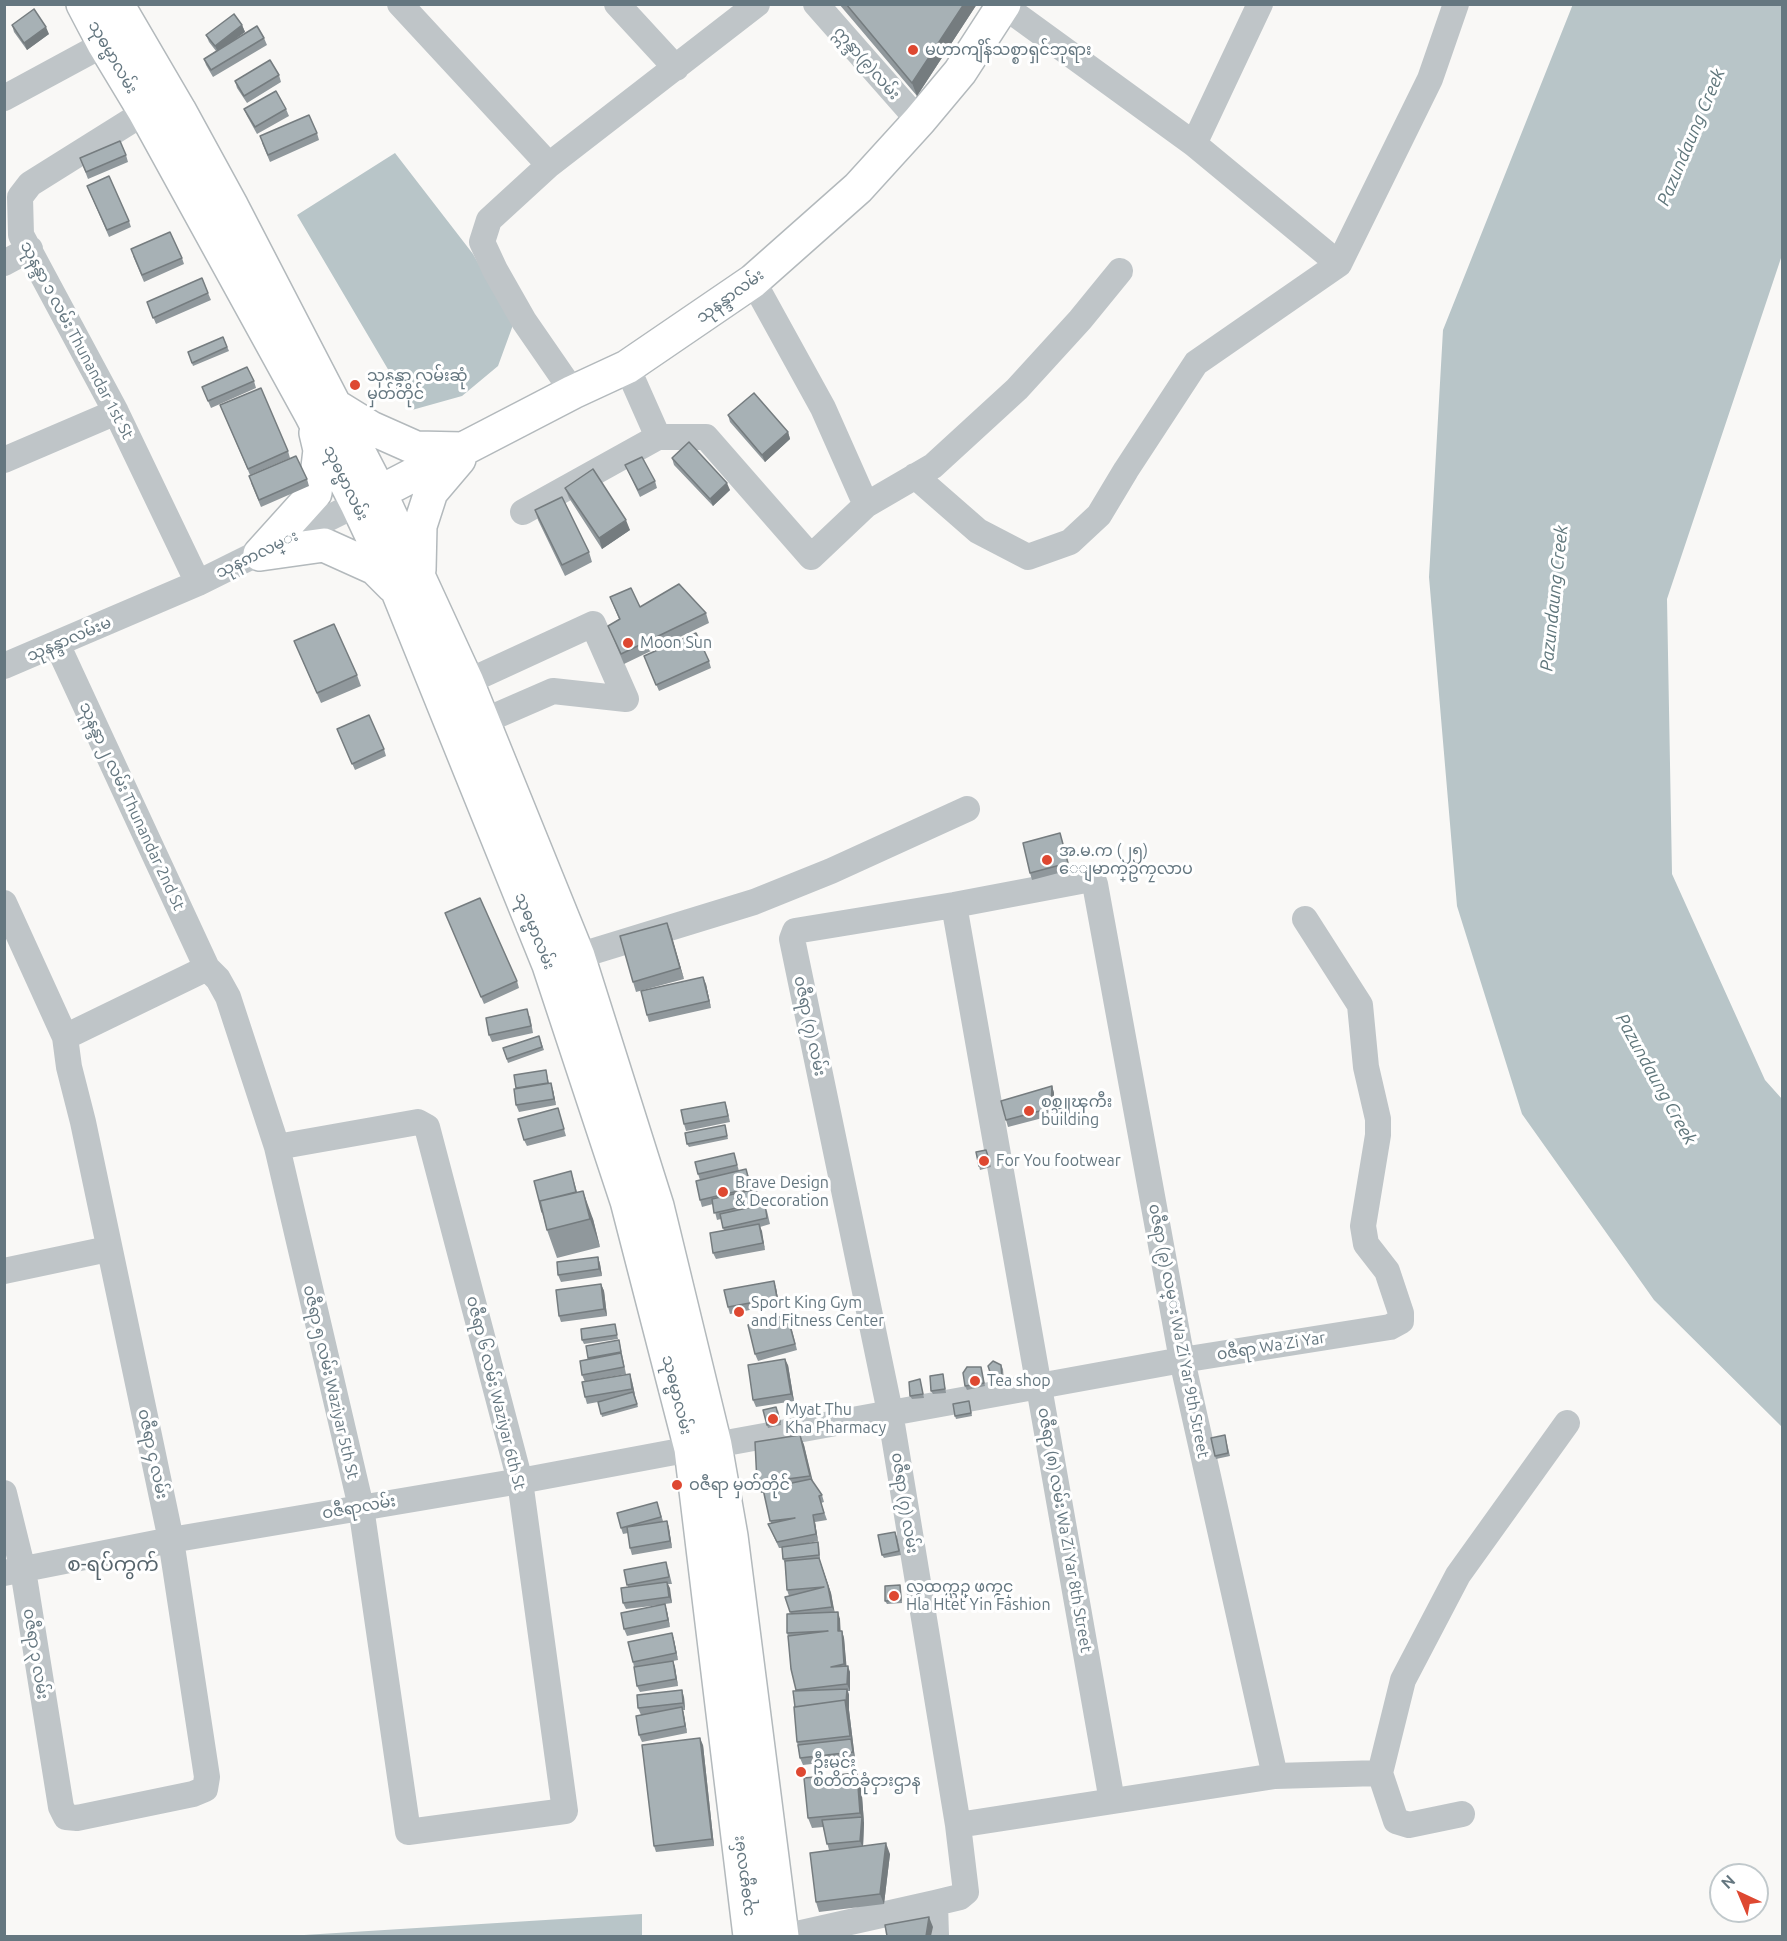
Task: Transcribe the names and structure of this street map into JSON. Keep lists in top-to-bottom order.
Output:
{
  "streets": {
    "main road": ["သုဓမ္မာလမ်း", "သုနန္ဒာလမ်း"],
    "street": [
      "ဣန္ဒာ(၉)လမ်း",
      "သုနန္ဒာ ၁ လမ်း Thunandar 1st St",
      "သုနၵာလမ္း",
      "သုနန္ဒာလမ်းမ",
      "သုနန္ဒာ ၂ လမ်း Thunandar 2nd St",
      "၀ဇီရာ (၇) လမ်း",
      "၀ဇီရာ (၉) လမ္း Wa Zi Yar 9th Street",
      "၀ဇီရာ Wa Zi Yar",
      "ဝဇီရာ ၅ လမ်း Waziyar 5th St",
      "ဝဇီရာ ၆ လမ်း Waziyar 6th St",
      "ဝဇီရာ ၄ လမ်း",
      "ဝဇီရာလမ်း",
      "၀ဇီရာ (၈) လမ်း Wa Zi Yar 8th Street",
      "ဝဇီရာ ၃ လမ်း"
    ]
  },
  "crossings": [
    ["သုဓမ္မာလမ်း", "သုနန္ဒာလမ်း"],
    ["သုဓမ္မာလမ်း", "သုနန္ဒာ ၁ လမ်း Thunandar 1st St"],
    ["သုဓမ္မာလမ်း", "သုနၵာလမ္း"],
    ["သုဓမ္မာလမ်း", "၀ဇီရာ Wa Zi Yar"],
    ["သုဓမ္မာလမ်း", "ဝဇီရာလမ်း"],
    ["ဣန္ဒာ(၉)လမ်း", "သုနန္ဒာလမ်း"],
    ["သုနန္ဒာလမ်း", "သုနၵာလမ္း"],
    ["သုနန္ဒာ ၁ လမ်း Thunandar 1st St", "သုနၵာလမ္း"],
    ["သုနၵာလမ္း", "သုနန္ဒာလမ်းမ"],
    ["သုနန္ဒာလမ်းမ", "သုနန္ဒာ ၂ လမ်း Thunandar 2nd St"],
    ["သုနန္ဒာ ၂ လမ်း Thunandar 2nd St", "ဝဇီရာ ၅ လမ်း Waziyar 5th St"],
    ["သုနန္ဒာ ၂ လမ်း Thunandar 2nd St", "ဝဇီရာ ၆ လမ်း Waziyar 6th St"],
    ["၀ဇီရာ (၇) လမ်း", "၀ဇီရာ (၉) လမ္း Wa Zi Yar 9th Street"],
    ["၀ဇီရာ (၇) လမ်း", "၀ဇီရာ Wa Zi Yar"],
    ["၀ဇီရာ (၇) လမ်း", "၀ဇီရာ (၈) လမ်း Wa Zi Yar 8th Street"],
    ["၀ဇီရာ (၉) လမ္း Wa Zi Yar 9th Street", "၀ဇီရာ Wa Zi Yar"],
    ["၀ဇီရာ (၉) လမ္း Wa Zi Yar 9th Street", "၀ဇီရာ (၈) လမ်း Wa Zi Yar 8th Street"],
    ["၀ဇီရာ Wa Zi Yar", "ဝဇီရာလမ်း"],
    ["၀ဇီရာ Wa Zi Yar", "၀ဇီရာ (၈) လမ်း Wa Zi Yar 8th Street"],
    ["ဝဇီရာ ၅ လမ်း Waziyar 5th St", "ဝဇီရာ ၆ လမ်း Waziyar 6th St"],
    ["ဝဇီရာ ၅ လမ်း Waziyar 5th St", "ဝဇီရာလမ်း"],
    ["ဝဇီရာ ၆ လမ်း Waziyar 6th St", "ဝဇီရာလမ်း"],
    ["ဝဇီရာ ၄ လမ်း", "ဝဇီရာလမ်း"],
    ["ဝဇီရာ ၄ လမ်း", "ဝဇီရာ ၃ လမ်း"],
    ["ဝဇီရာလမ်း", "ဝဇီရာ ၃ လမ်း"]
  ],
  "districts": ["စ-ရပ်ကွက်"],
  "water": ["Pazundaung Creek"],
  "places": [
    "မဟာကျိန်သစ္စာရှင်ဘုရား",
    "သုနန္ဒာ လမ်းဆုံ မှတ်တိုင်",
    "Moon Sun",
    "အ.မ.က (၂၅) ေျမာက္ဥကၠလာပ",
    "စစ္သူၾကီး building",
    "For You footwear",
    "Brave Design & Decoration",
    "Sport King Gym and Fitness Center",
    "Tea shop",
    "Myat Thu Kha Pharmacy",
    "ဝဇီရာ မှတ်တိုင်",
    "လွထက္ယဥ္ ဖက္ရွင္ Hla Htet Yin Fashion",
    "ဦးမင်း စတိတ်ခုံငှားဌာန"
  ],
  "north": "top left"
}
